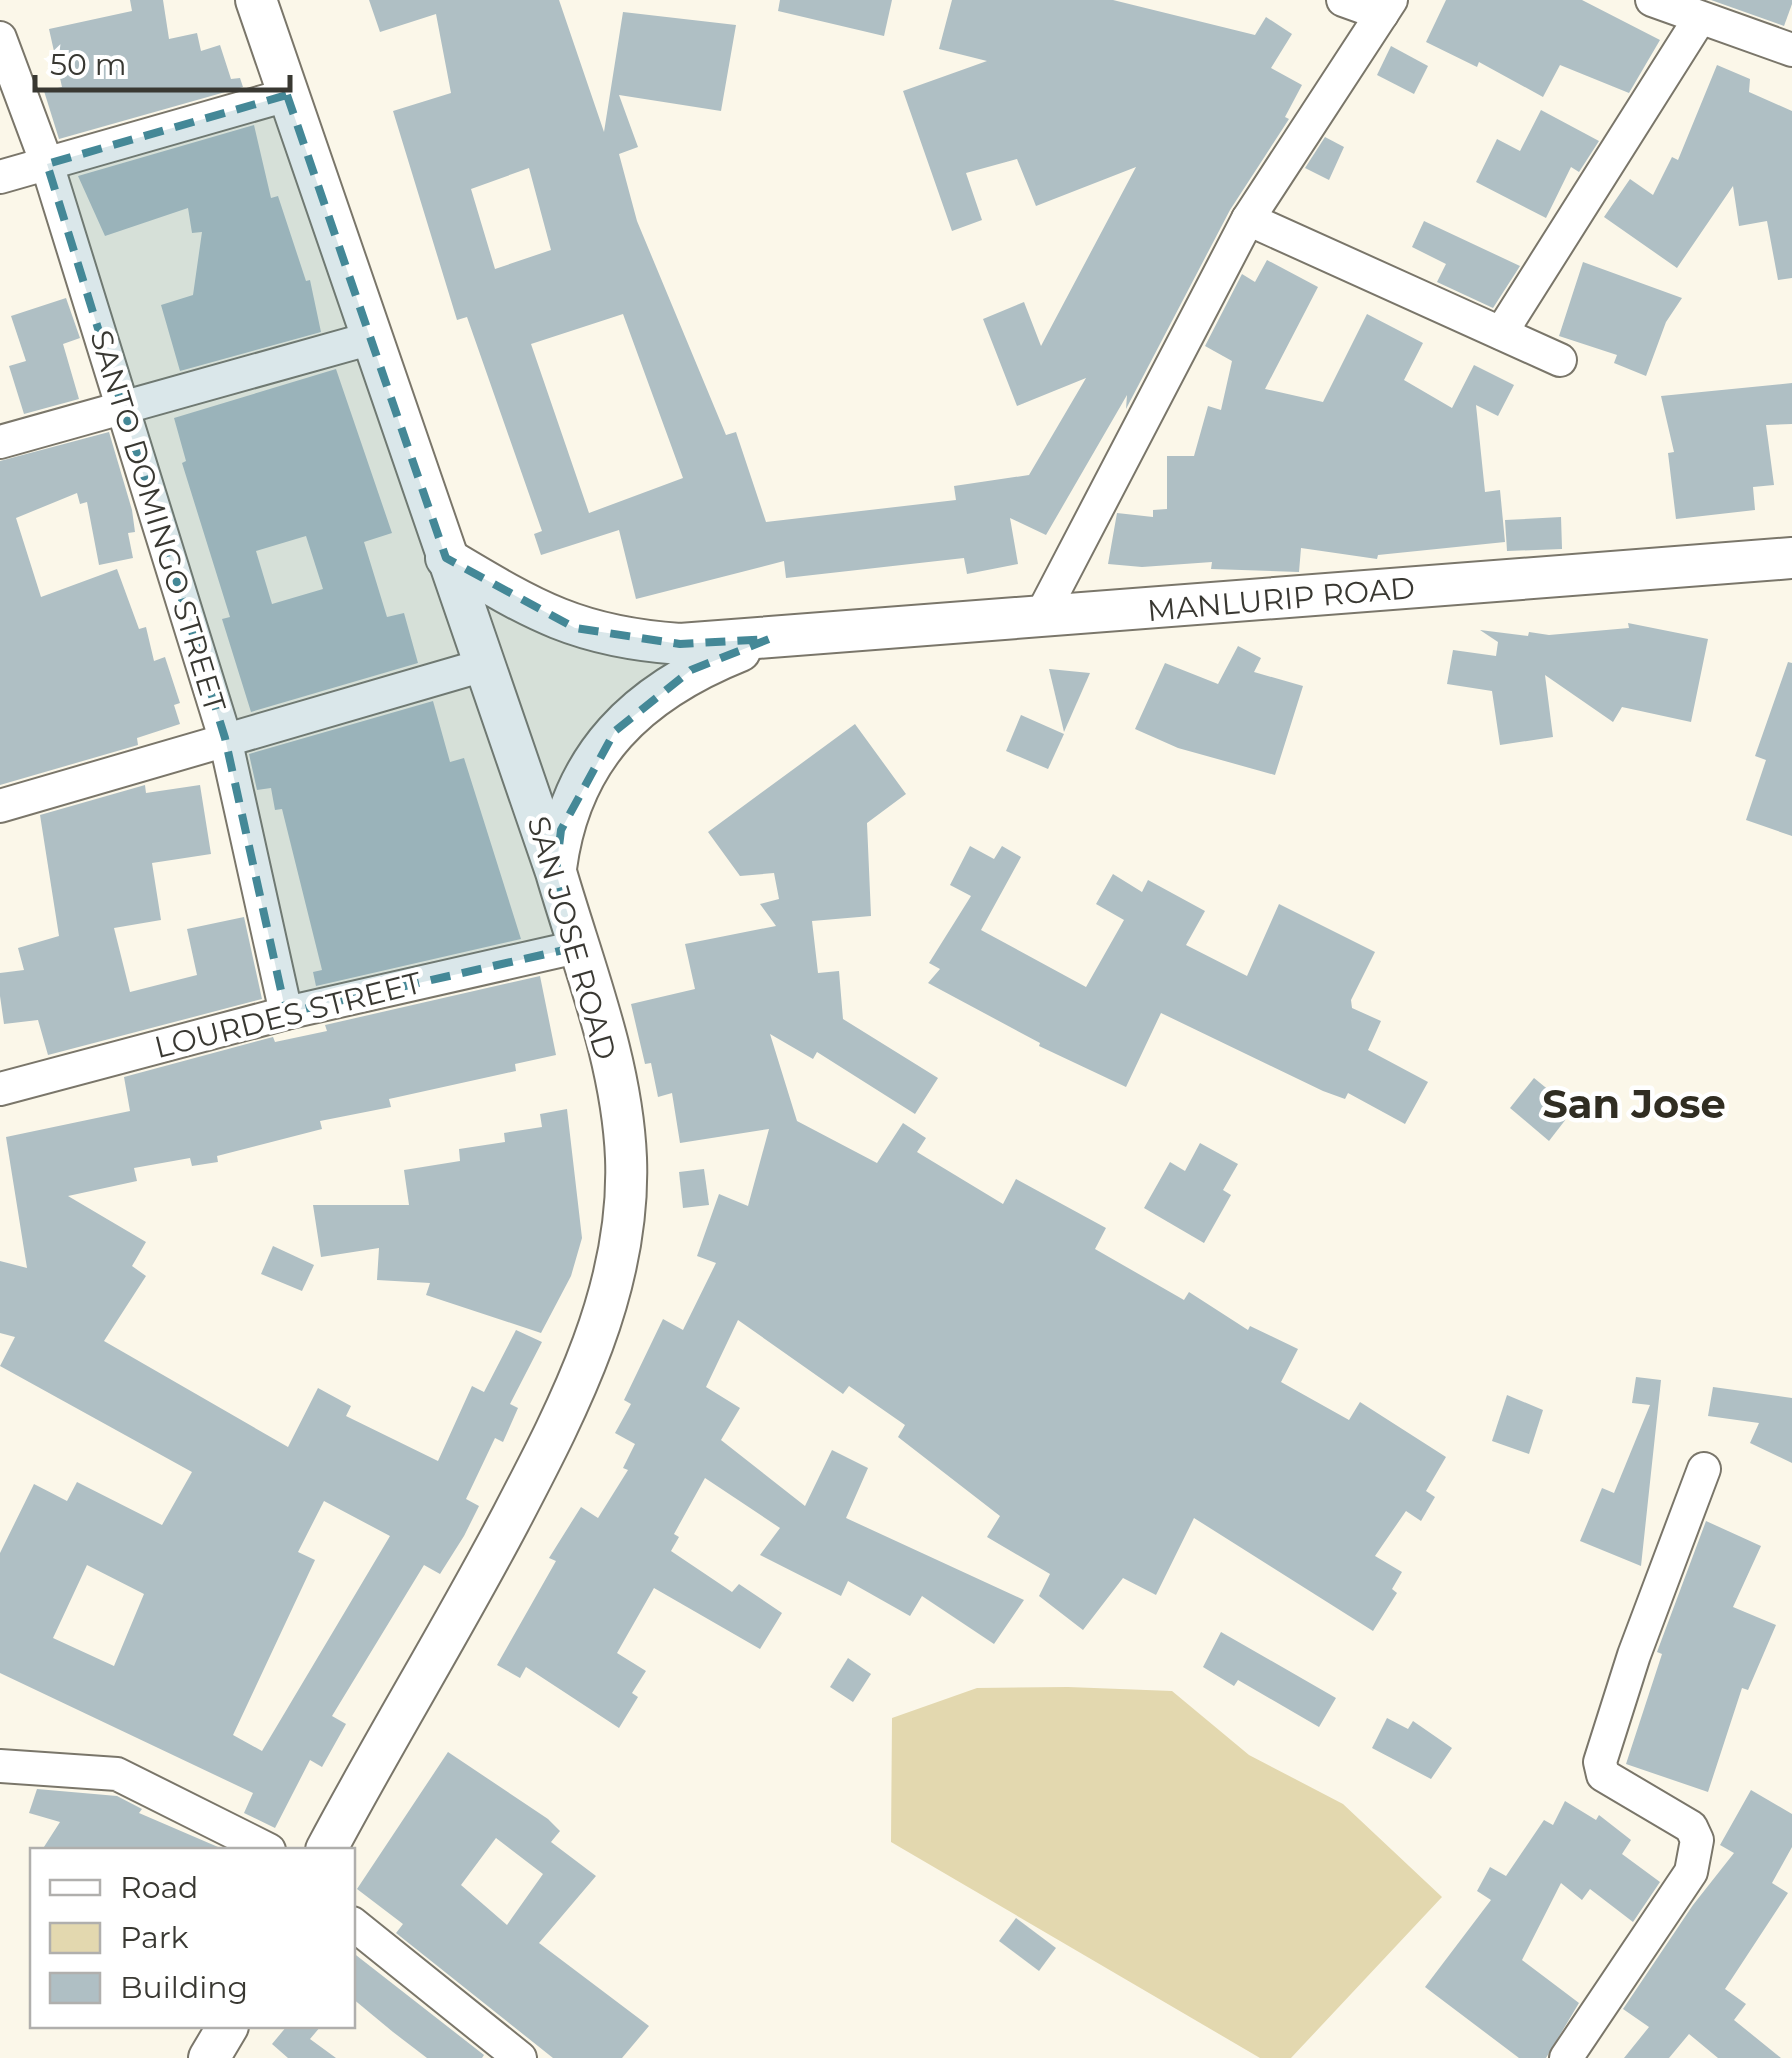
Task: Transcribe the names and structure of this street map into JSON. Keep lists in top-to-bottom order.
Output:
{
  "streets": {
    "main road": ["MANLURIP ROAD", "SAN JOSE ROAD"],
    "street": ["SANTO DOMINGO STREET", "LOURDES STREET"]
  },
  "crossings": [
    ["SANTO DOMINGO STREET", "LOURDES STREET"],
    ["MANLURIP ROAD", "SAN JOSE ROAD"],
    ["SAN JOSE ROAD", "LOURDES STREET"]
  ],
  "districts": ["San Jose"],
  "legend": ["Road", "Park", "Building"],
  "scale_bar": "50 m"
}
